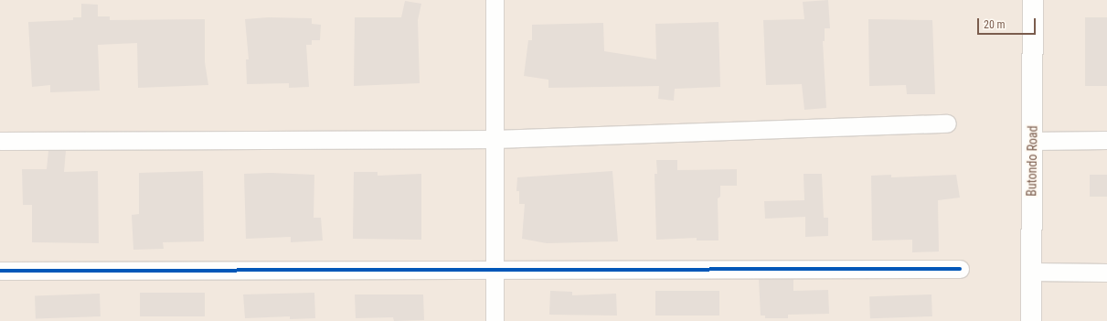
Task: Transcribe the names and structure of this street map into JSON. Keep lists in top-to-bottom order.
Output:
{
  "streets": {
    "street": ["Butondo Road"]
  },
  "scale_bar": "20 m"
}
